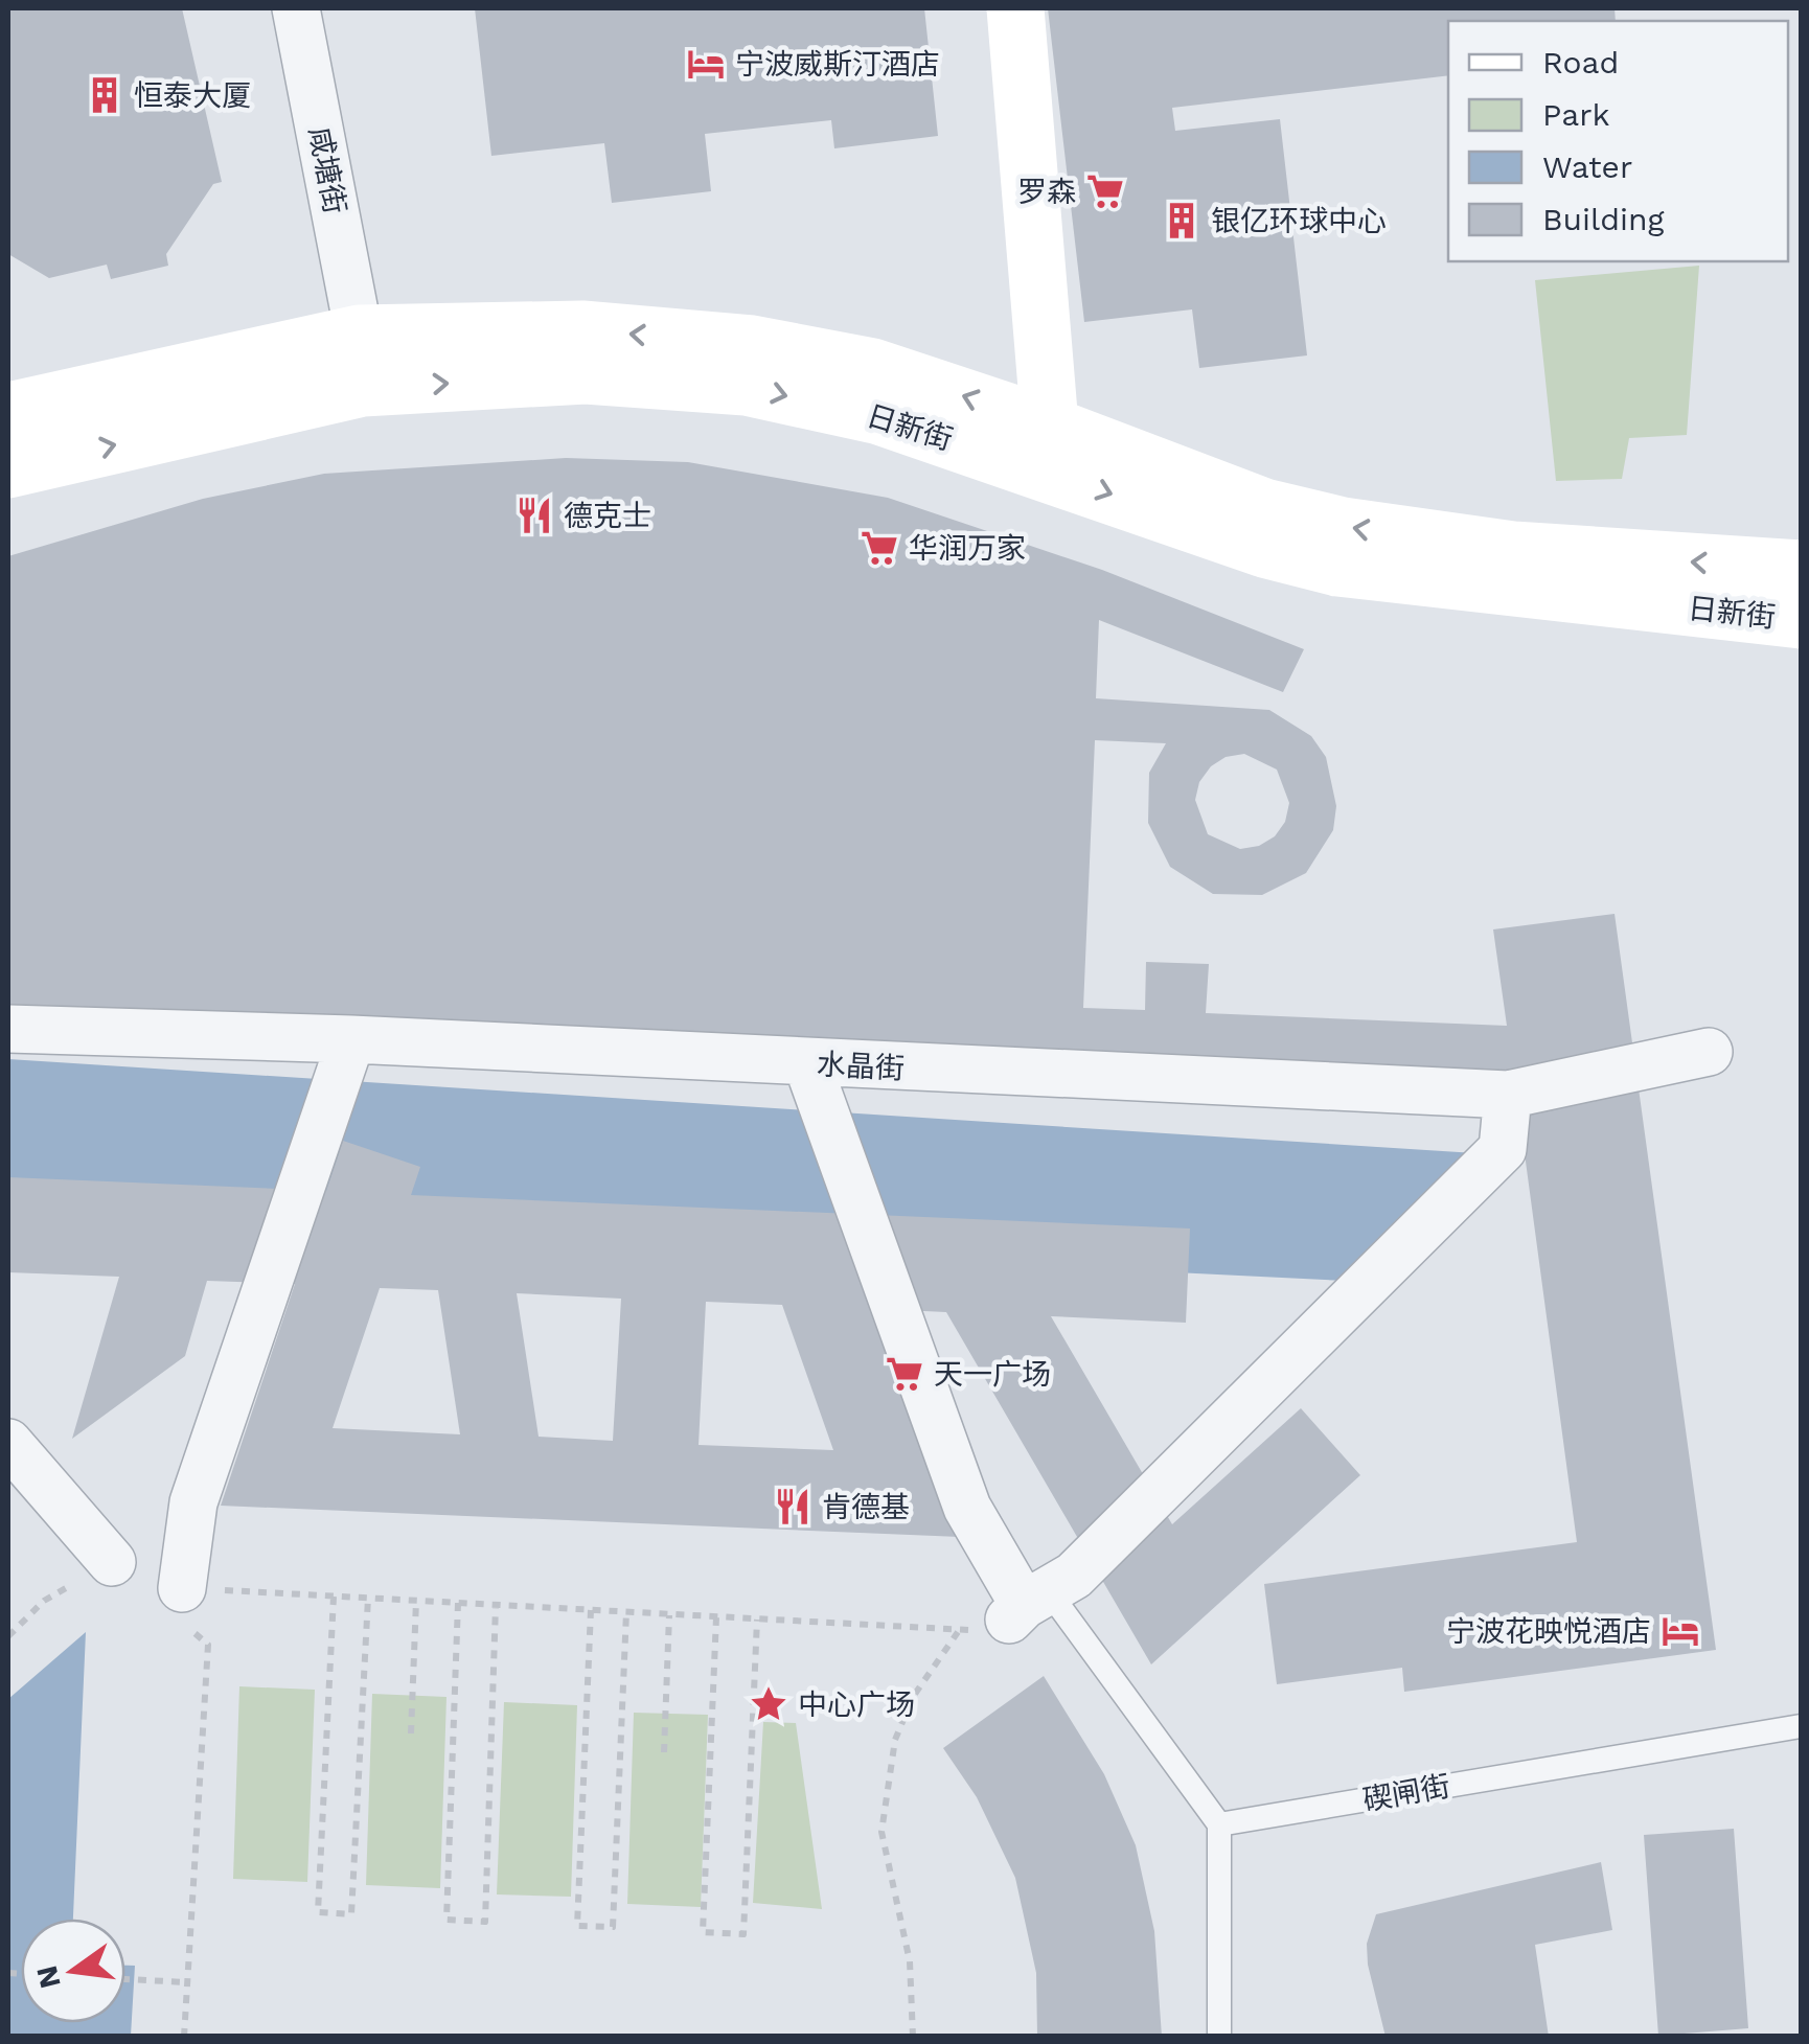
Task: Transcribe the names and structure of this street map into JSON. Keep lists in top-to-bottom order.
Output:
{
  "streets": {
    "street": ["咸塘街", "日新街", "水晶街"],
    "lane": ["碶闸街"]
  },
  "crossings": [
    ["咸塘街", "日新街"]
  ],
  "places": {
    "hotel": ["宁波威斯汀酒店", "宁波花映悦酒店"],
    "building": ["恒泰大厦", "银亿环球中心"],
    "supermarket": ["罗森", "华润万家", "天一广场"],
    "restaurant": ["德克士", "肯德基"],
    "place": ["中心广场"]
  },
  "legend": [
    "Road",
    "Park",
    "Water",
    "Building"
  ],
  "north": "left"
}
